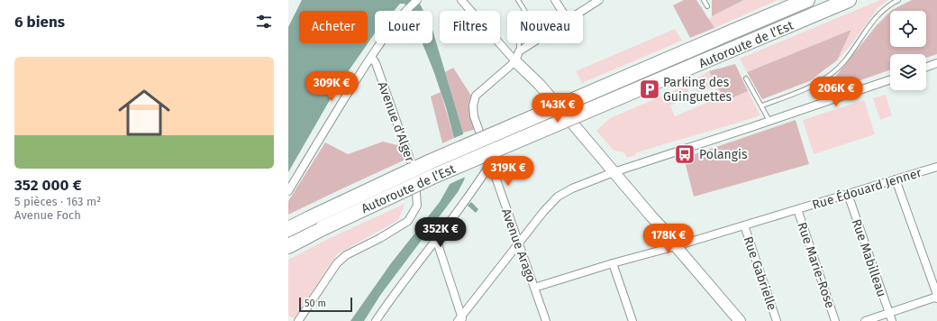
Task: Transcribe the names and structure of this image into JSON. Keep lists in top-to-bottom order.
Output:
{
  "streets": {
    "highway": ["Autoroute de l’Est"],
    "street": [
      "Avenue d'Alger",
      "Rue Édouard Jenner",
      "Avenue Arago",
      "Rue Mabilleau",
      "Rue Marie-Rose",
      "Rue Gabrielle"
    ]
  },
  "crossings": [
    ["Rue Édouard Jenner", "Avenue Arago"],
    ["Rue Édouard Jenner", "Rue Mabilleau"],
    ["Rue Édouard Jenner", "Rue Marie-Rose"],
    ["Rue Édouard Jenner", "Rue Gabrielle"]
  ],
  "places": {
    "parking": ["Parking des Guinguettes"],
    "bus stop": ["Polangis"]
  },
  "scale_bar": "50 m",
  "page": {
    "heading": "6 biens",
    "chip": [
      "Acheter",
      "Louer",
      "Filtres",
      "Nouveau"
    ],
    "list": [
      {
        "name": "352 000 €",
        "note": "5 pièces · 163 m² · Avenue Foch"
      }
    ],
    "price": [
      "309K €",
      "206K €",
      "143K €",
      "319K €",
      "352K €",
      "178K €"
    ],
    "scale": "50 m"
  }
}
